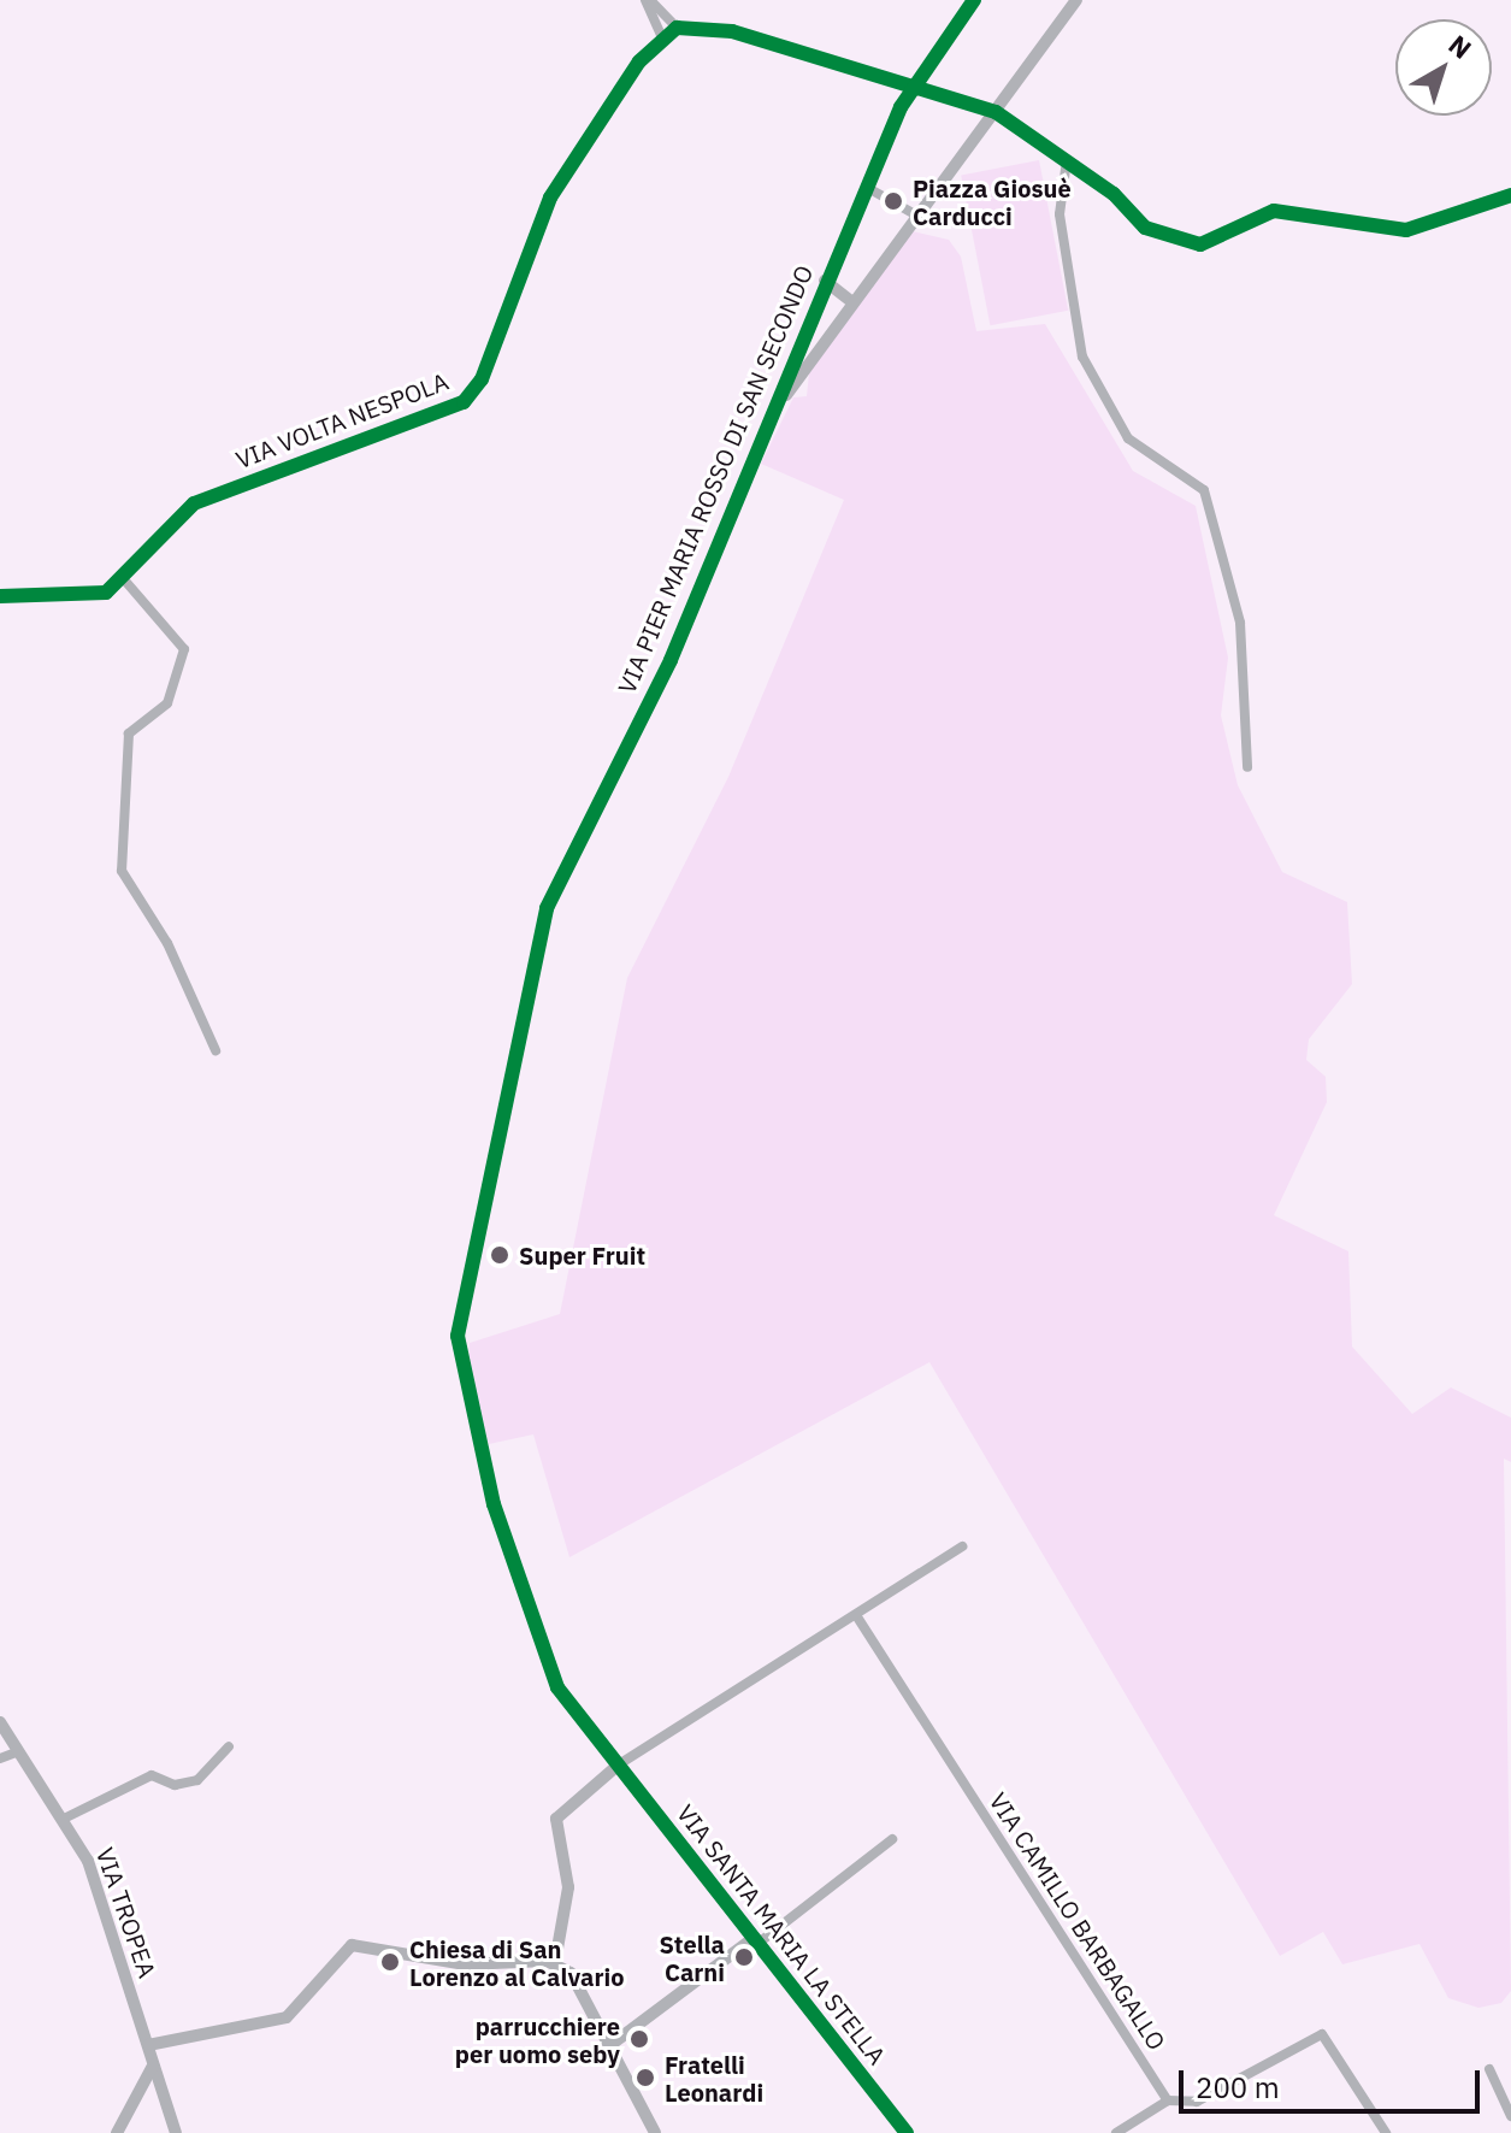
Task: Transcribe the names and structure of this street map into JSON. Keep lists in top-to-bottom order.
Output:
{
  "streets": {
    "street": [
      "VIA VOLTA NESPOLA",
      "VIA PIER MARIA ROSSO DI SAN SECONDO",
      "VIA TROPEA",
      "VIA CAMILLO BARBAGALLO",
      "VIA SANTA MARIA LA STELLA"
    ]
  },
  "crossings": [
    ["VIA PIER MARIA ROSSO DI SAN SECONDO", "VIA SANTA MARIA LA STELLA"]
  ],
  "places": [
    "Piazza Giosuè Carducci",
    "Super Fruit",
    "Stella Carni",
    "Chiesa di San Lorenzo al Calvario",
    "parrucchiere per uomo seby",
    "Fratelli Leonardi"
  ],
  "scale_bar": "200 m",
  "north": "top right"
}
